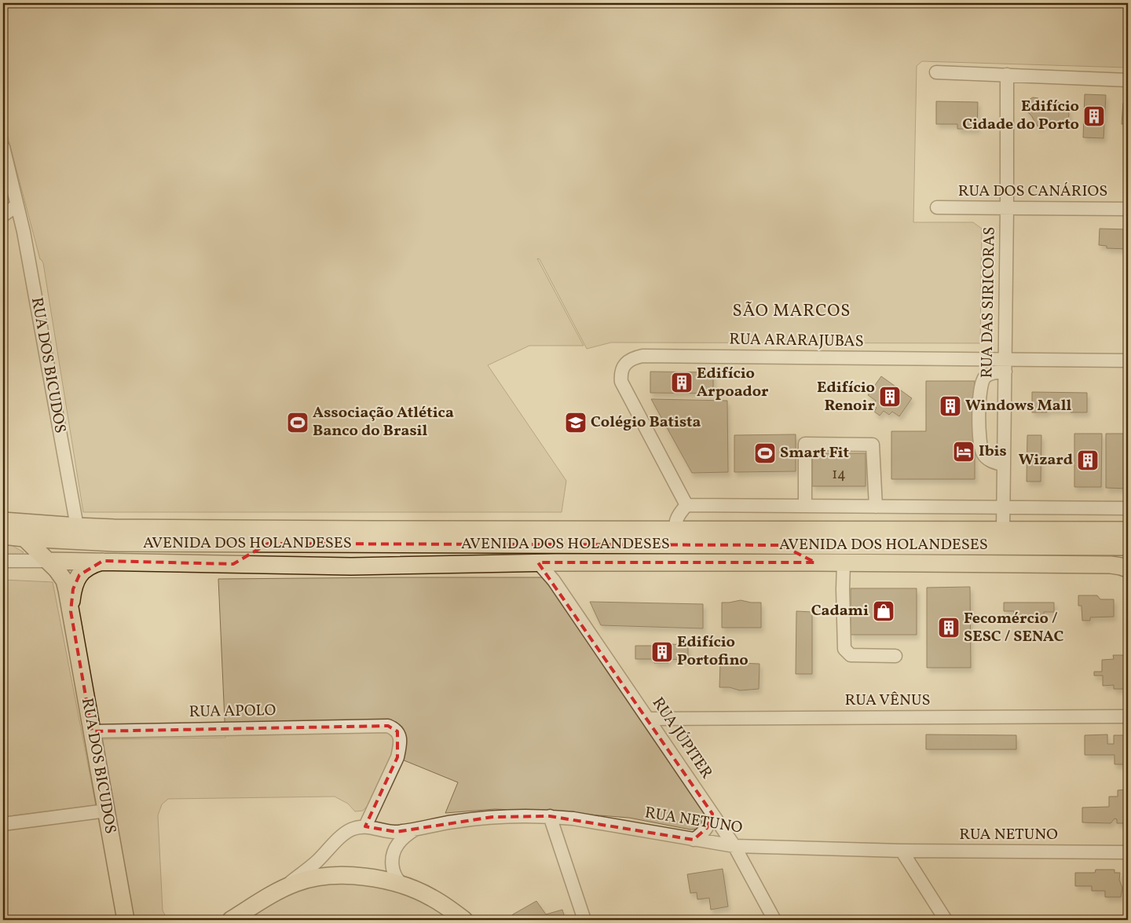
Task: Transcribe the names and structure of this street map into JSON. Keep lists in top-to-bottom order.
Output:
{
  "streets": {
    "main road": ["RUA DOS BICUDOS", "AVENIDA DOS HOLANDESES"],
    "street": [
      "RUA DOS CANÁRIOS",
      "RUA DAS SIRICORAS",
      "RUA ARARAJUBAS",
      "RUA VÊNUS",
      "RUA APOLO",
      "RUA JÚPITER",
      "RUA NETUNO"
    ]
  },
  "crossings": [
    ["RUA DOS CANÁRIOS", "RUA DAS SIRICORAS"],
    ["RUA DAS SIRICORAS", "RUA ARARAJUBAS"],
    ["RUA DAS SIRICORAS", "AVENIDA DOS HOLANDESES"],
    ["RUA ARARAJUBAS", "AVENIDA DOS HOLANDESES"],
    ["RUA DOS BICUDOS", "AVENIDA DOS HOLANDESES"],
    ["RUA DOS BICUDOS", "RUA APOLO"],
    ["AVENIDA DOS HOLANDESES", "RUA JÚPITER"],
    ["RUA VÊNUS", "RUA JÚPITER"],
    ["RUA APOLO", "RUA NETUNO"],
    ["RUA JÚPITER", "RUA NETUNO"]
  ],
  "districts": ["SÃO MARCOS"],
  "places": {
    "building": [
      "Edifício Cidade do Porto",
      "Edifício Arpoador",
      "Edifício Renoir",
      "Windows Mall",
      "Wizard",
      "Fecomércio / SESC / SENAC",
      "Edifício Portofino"
    ],
    "sports": ["Associação Atlética Banco do Brasil", "Smart Fit"],
    "school or university": ["Colégio Batista"],
    "hotel": ["Ibis"],
    "shop": ["Cadami"]
  },
  "house_numbers": ["14"]
}
